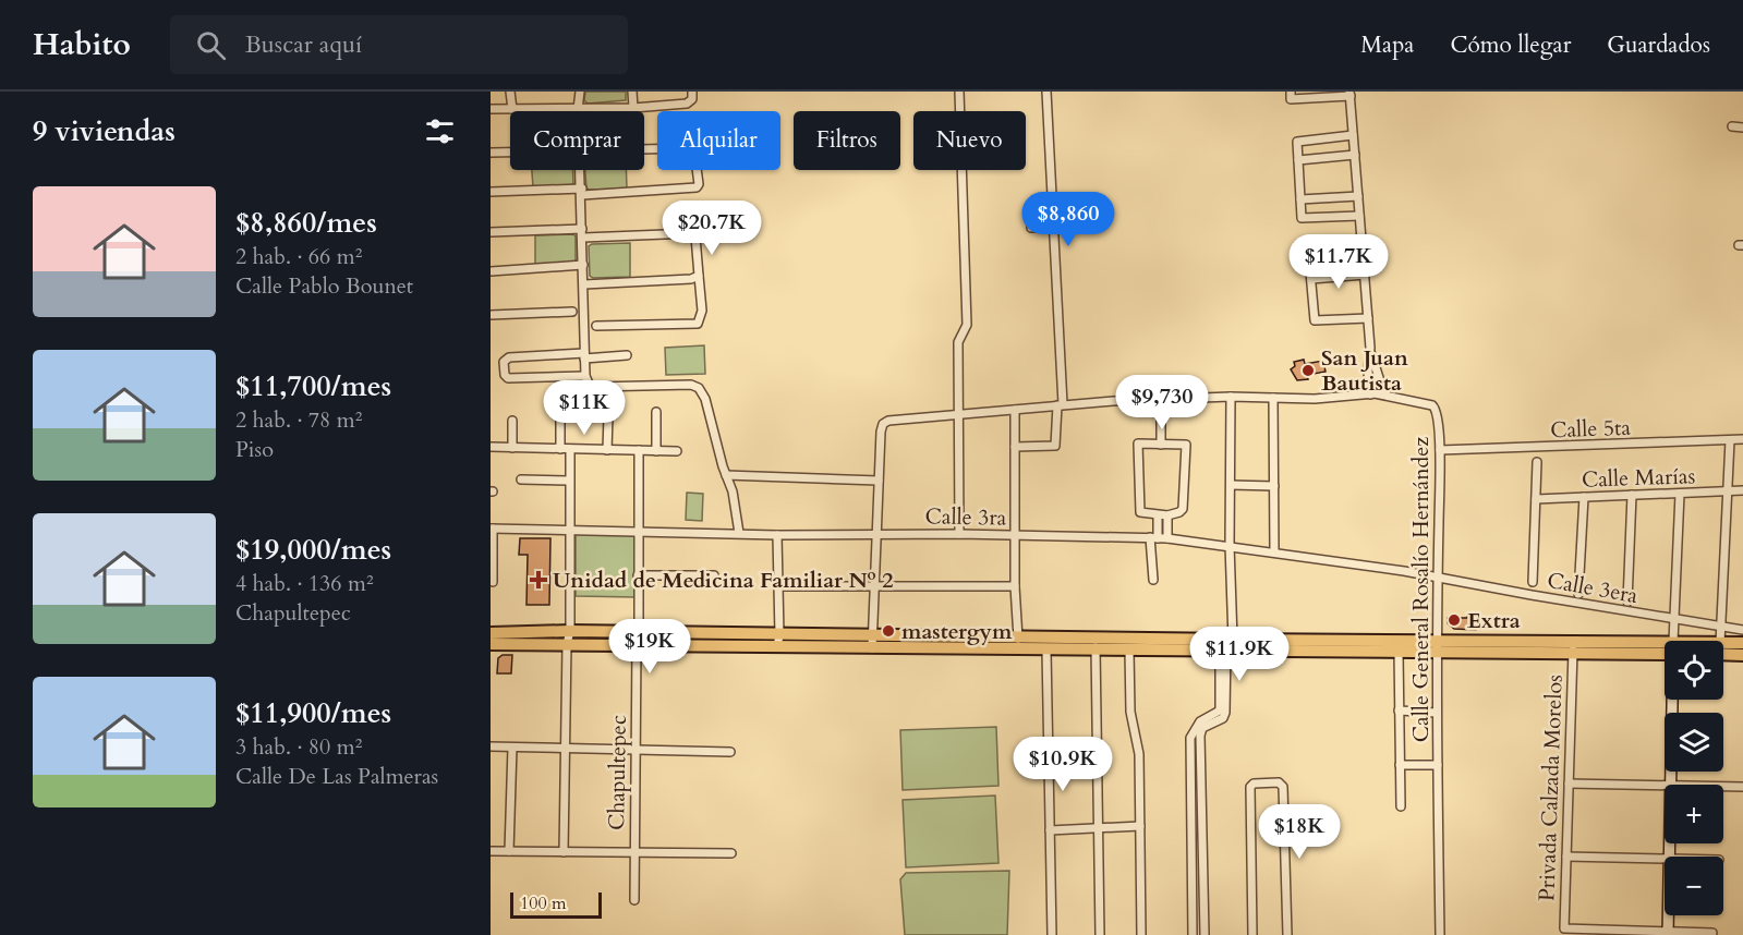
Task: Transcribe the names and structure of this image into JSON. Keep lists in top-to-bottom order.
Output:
{
  "streets": {
    "street": [
      "Calle 5ta",
      "Calle Marías",
      "Calle 3ra",
      "Calle 3era",
      "Calle General Rosalío Hernández",
      "Chapultepec",
      "Privada Calzada Morelos"
    ]
  },
  "crossings": [
    ["Calle 5ta", "Calle General Rosalío Hernández"],
    ["Calle 3ra", "Calle 3era"],
    ["Calle 3ra", "Calle General Rosalío Hernández"],
    ["Calle 3ra", "Chapultepec"],
    ["Calle 3era", "Calle General Rosalío Hernández"]
  ],
  "places": {
    "other": ["San Juan Bautista", "Extra", "mastergym"],
    "health": ["Unidad de Medicina Familiar Nº 2"]
  },
  "scale_bar": "100 m",
  "page": {
    "header": "Habito",
    "search": "Buscar aquí",
    "nav": ["Mapa", "Cómo llegar", "Guardados"],
    "heading": "9 viviendas",
    "chip": [
      "Comprar",
      "Alquilar",
      "Filtros",
      "Nuevo"
    ],
    "list": [
      {
        "name": "$8,860/mes",
        "note": "2 hab. · 66 m² · Calle Pablo Bounet"
      },
      {
        "name": "$11,700/mes",
        "note": "2 hab. · 78 m² · Piso"
      },
      {
        "name": "$19,000/mes",
        "note": "4 hab. · 136 m² · Chapultepec"
      },
      {
        "name": "$11,900/mes",
        "note": "3 hab. · 80 m² · Calle De Las Palmeras"
      }
    ],
    "price": [
      "$8,860",
      "$20.7K",
      "$11.7K",
      "$9,730",
      "$11K",
      "$19K",
      "$11.9K",
      "$10.9K",
      "$18K"
    ],
    "map_buttons": ["+", "−"],
    "scale": "100 m"
  }
}
